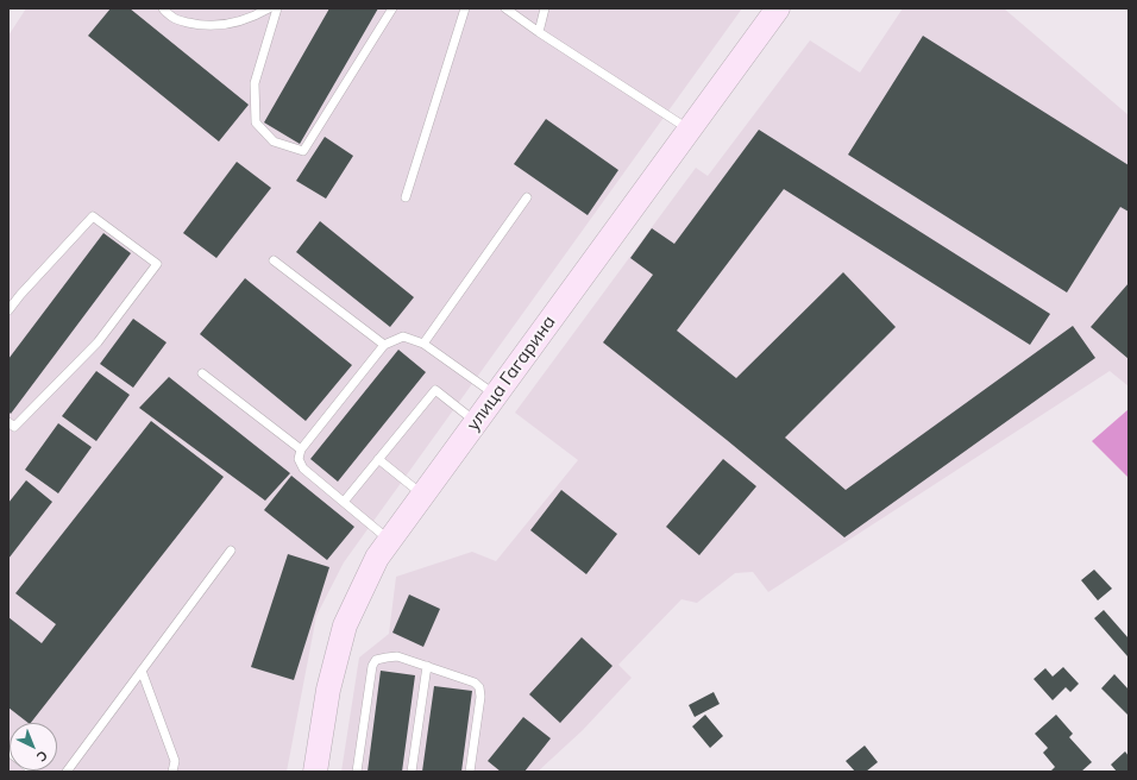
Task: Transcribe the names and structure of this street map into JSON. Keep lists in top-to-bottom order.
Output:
{
  "streets": {
    "street": ["улица Гагарина"]
  },
  "north": "bottom right"
}
